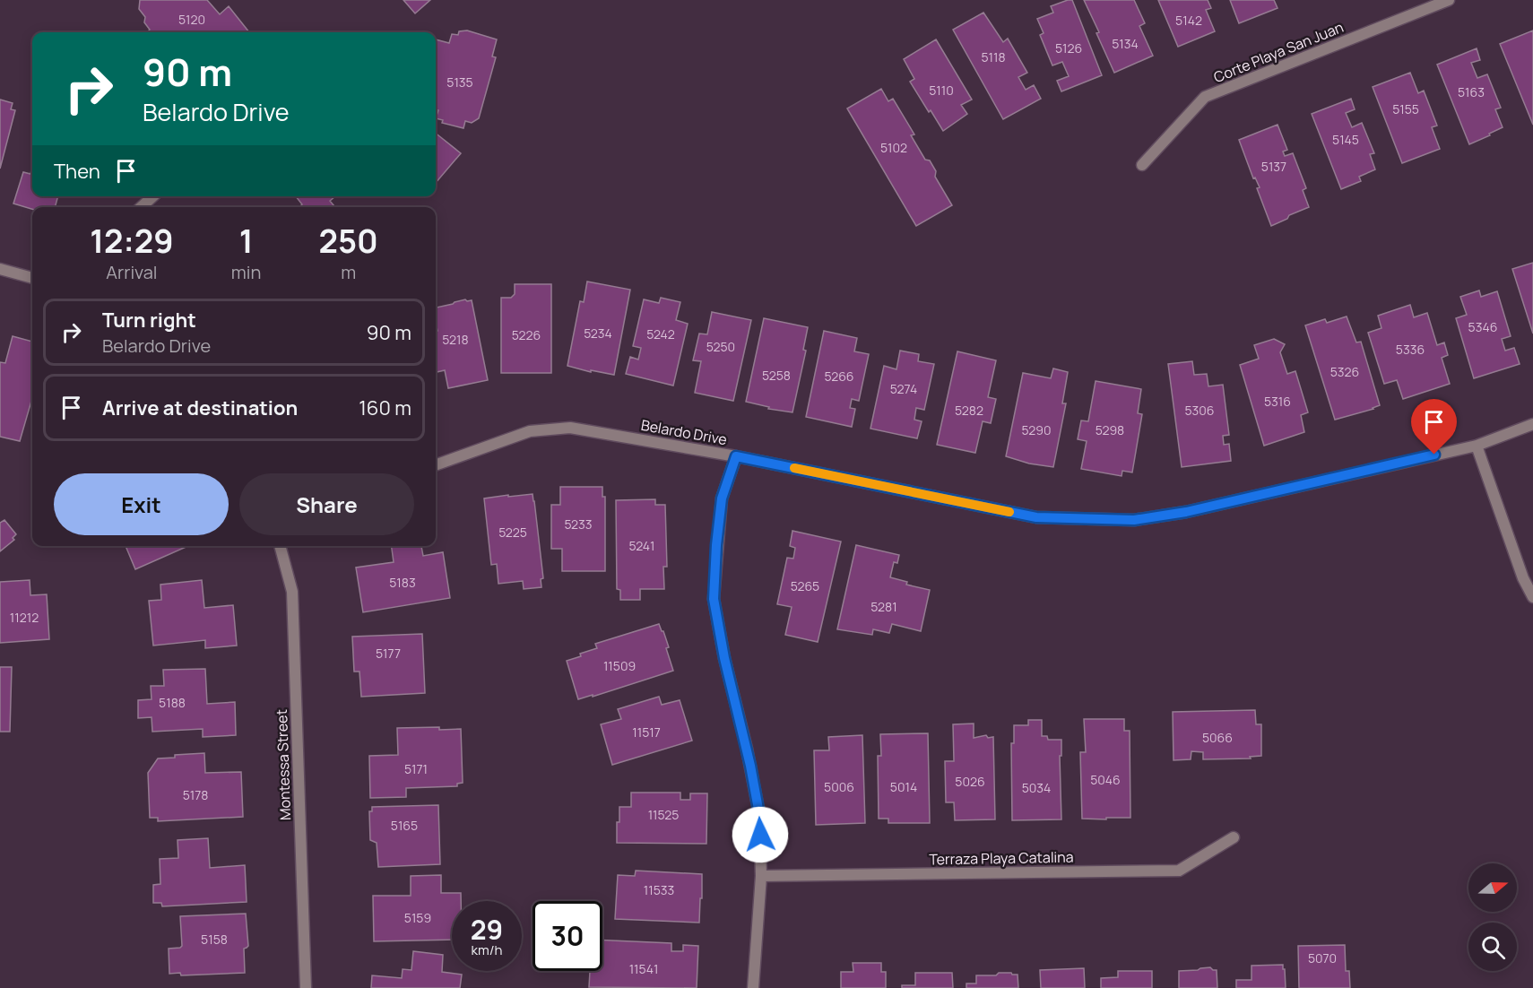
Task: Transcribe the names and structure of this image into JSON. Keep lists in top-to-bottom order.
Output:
{
  "streets": {
    "street": [
      "Corte Playa San Juan",
      "Belardo Drive",
      "Montessa Street",
      "Terraza Playa Catalina"
    ]
  },
  "house_numbers": [
    "5120",
    "5142",
    "5134",
    "5126",
    "5118",
    "5135",
    "5110",
    "5163",
    "5155",
    "5145",
    "5102",
    "5137",
    "5346",
    "5234",
    "5242",
    "5226",
    "5218",
    "5250",
    "5336",
    "5326",
    "5258",
    "5266",
    "5274",
    "5316",
    "5282",
    "5306",
    "5290",
    "5298",
    "5233",
    "5225",
    "5241",
    "5183",
    "5265",
    "5281",
    "11212",
    "5177",
    "11509",
    "5188",
    "11517",
    "5066",
    "5171",
    "5046",
    "5026",
    "5006",
    "5014",
    "5034",
    "5178",
    "11525",
    "5165",
    "11533",
    "5159",
    "5158",
    "5070",
    "11541"
  ],
  "north": "right",
  "page": {
    "turn": ["90 m", "Belardo Drive"],
    "then": "Then",
    "eta": [
      "12:29",
      "Arrival",
      "1",
      "min",
      "250",
      "m"
    ],
    "list": [
      {
        "name": "Turn right",
        "note": "Belardo Drive",
        "value": "90 m"
      },
      {
        "name": "Arrive at destination",
        "value": "160 m"
      }
    ],
    "buttons": ["Exit", "Share"],
    "speed": "29 km/h",
    "limit": "30"
  }
}
